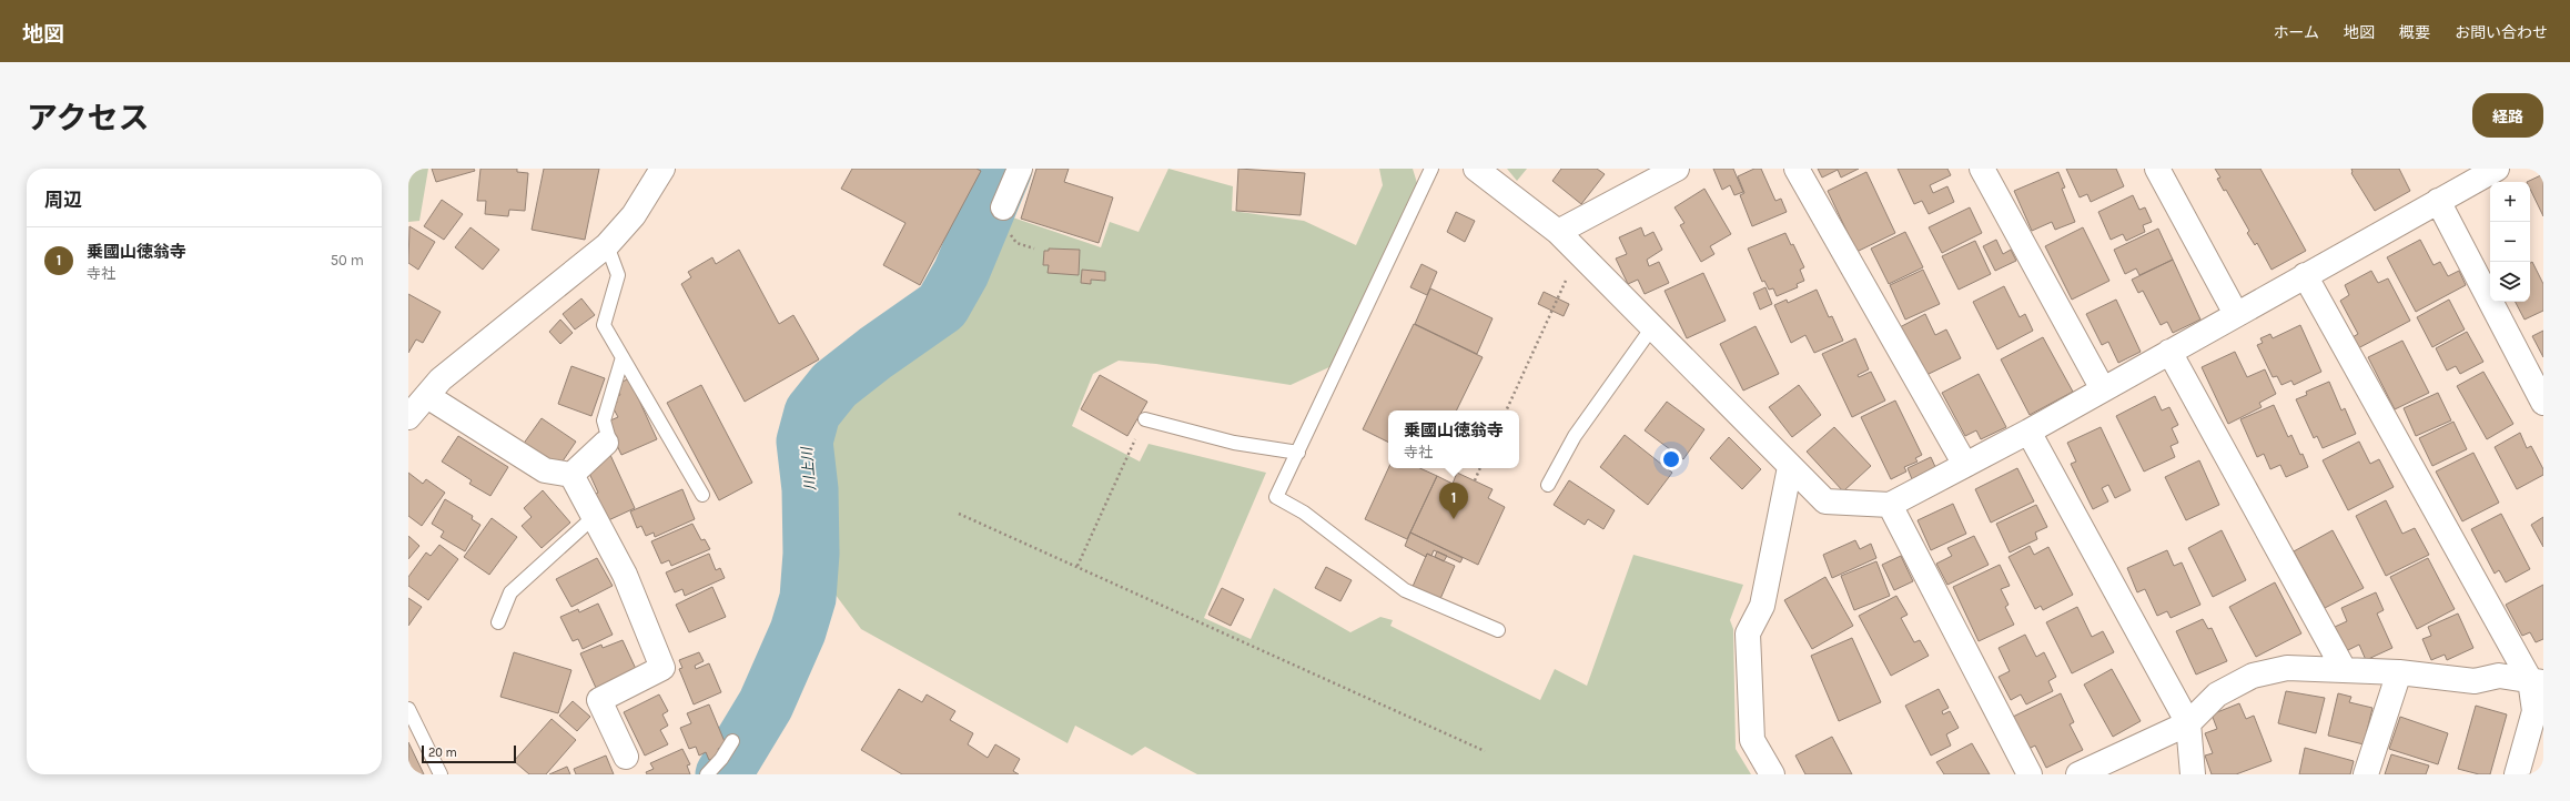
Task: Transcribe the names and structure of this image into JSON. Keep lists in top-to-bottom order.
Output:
{
  "water": ["川上川"],
  "scale_bar": "20 m",
  "page": {
    "header": "地図",
    "nav": [
      "ホーム",
      "地図",
      "概要",
      "お問い合わせ"
    ],
    "title": "アクセス",
    "buttons": "経路",
    "heading": "周辺",
    "map_buttons": ["+", "−"],
    "list": [
      {
        "mark": "1",
        "name": "乗國山徳翁寺",
        "note": "寺社",
        "value": "50 m"
      }
    ],
    "popup": ["乗國山徳翁寺", "寺社"],
    "pins": "1",
    "scale": "20 m"
  }
}
